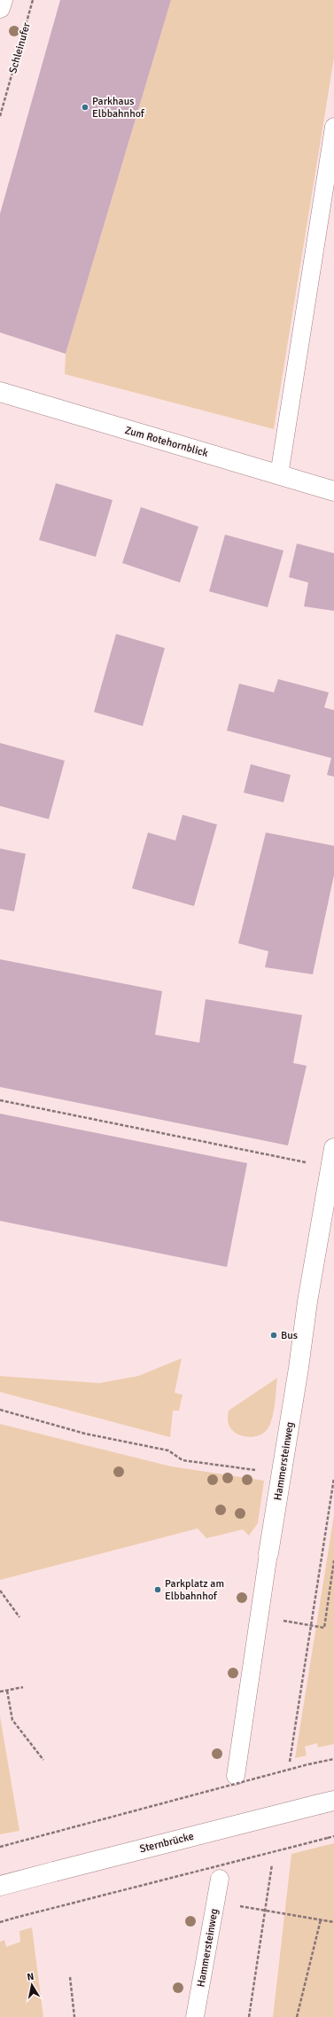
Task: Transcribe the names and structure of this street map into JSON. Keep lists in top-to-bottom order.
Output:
{
  "streets": {
    "street": ["Zum Rotehornblick", "Hammersteinweg", "Sternbrücke"],
    "path": ["Schleinufer"]
  },
  "places": ["Parkhaus Elbbahnhof", "Bus", "Parkplatz am Elbbahnhof"],
  "north": "top"
}
